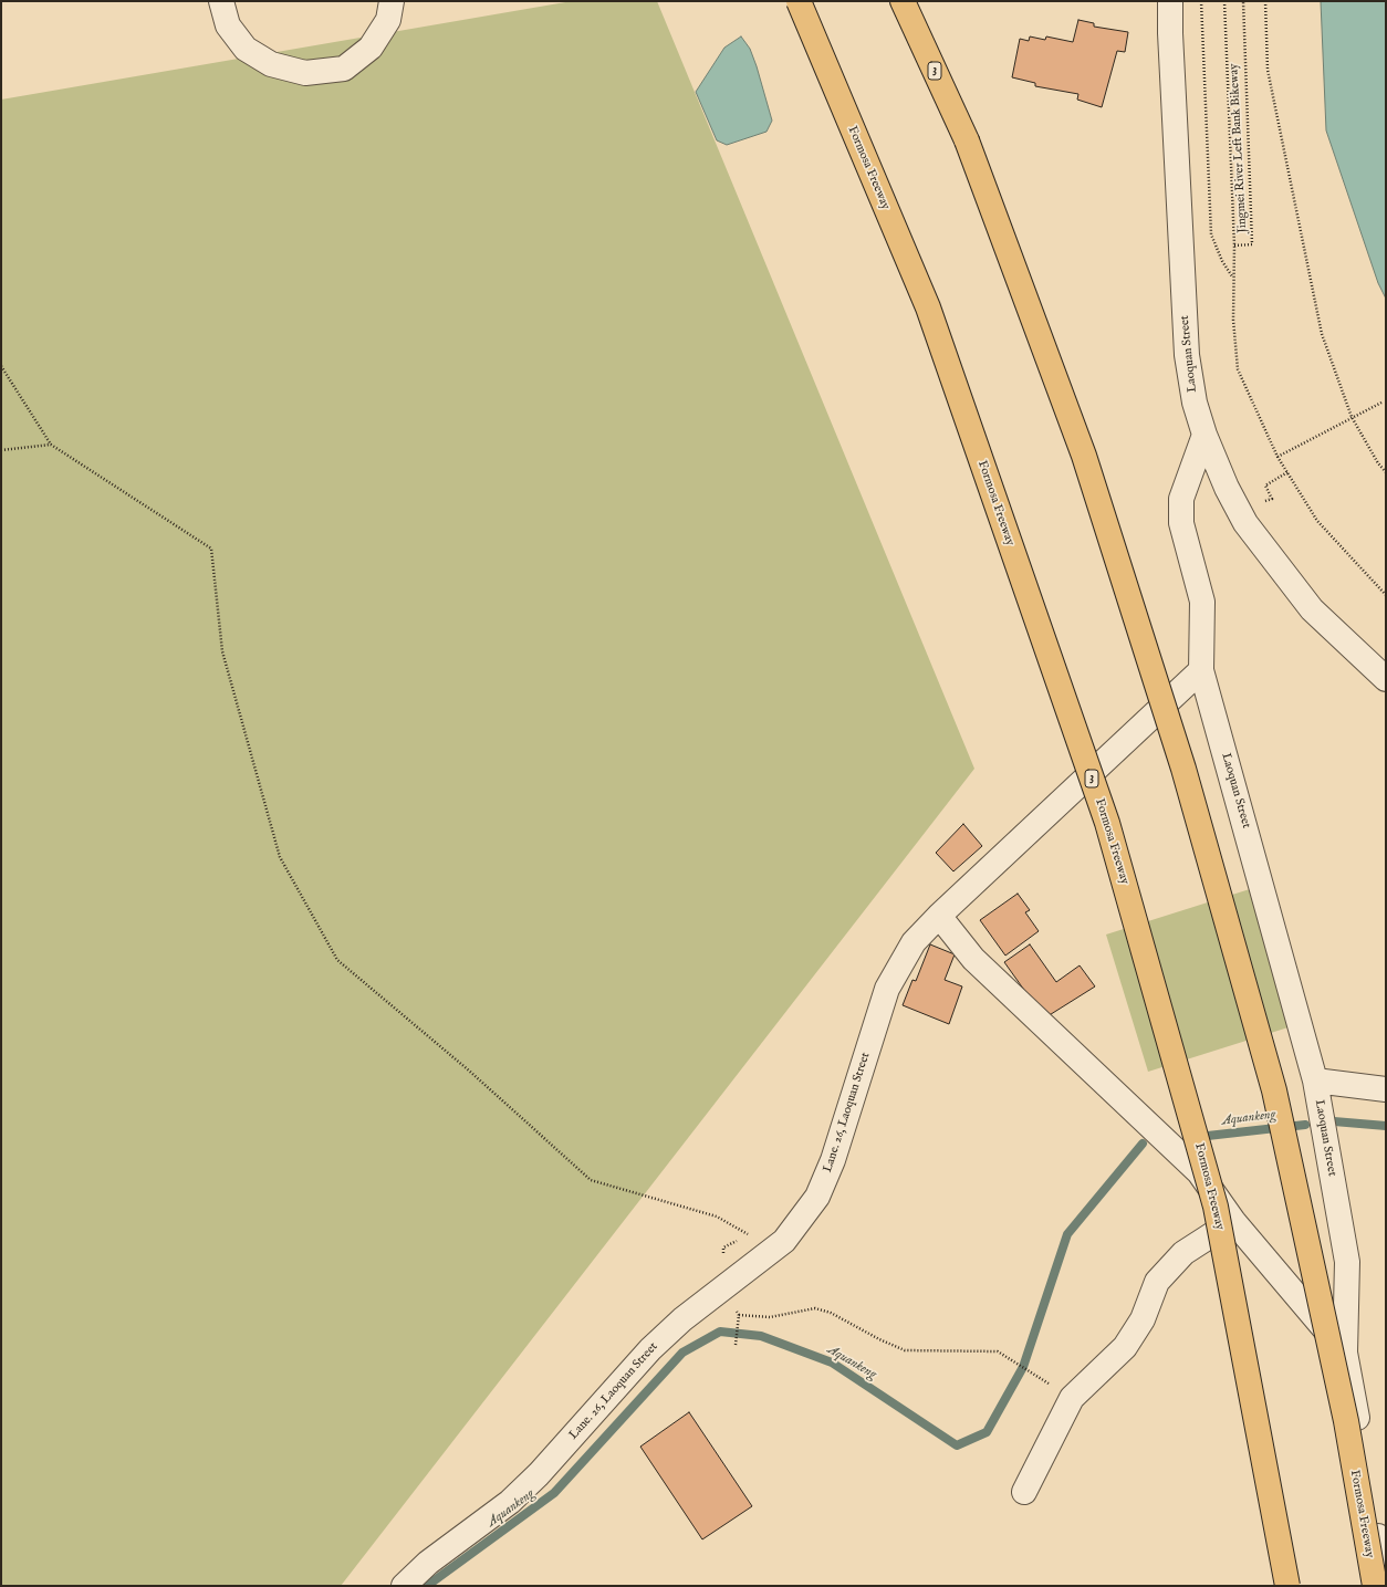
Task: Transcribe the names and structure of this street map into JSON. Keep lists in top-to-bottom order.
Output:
{
  "streets": {
    "highway": ["3", "Formosa Freeway"],
    "street": ["Laoquan Street", "Lane. 26, Laoquan Street"],
    "path": ["Jingmei River Left Bank Bikeway"]
  },
  "crossings": [
    ["Laoquan Street", "Lane. 26, Laoquan Street"]
  ],
  "water": ["Aquankeng"]
}
